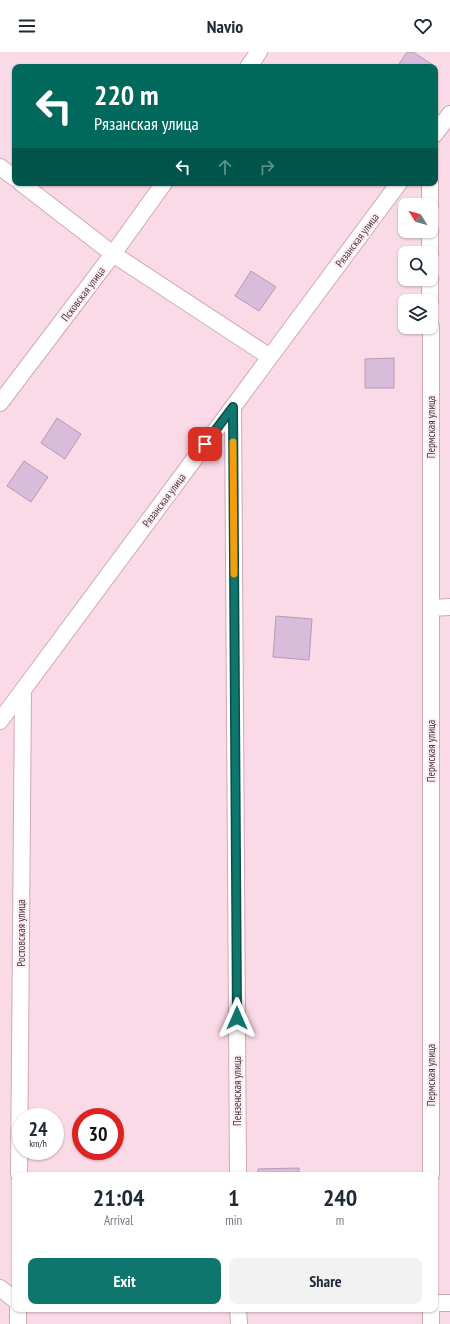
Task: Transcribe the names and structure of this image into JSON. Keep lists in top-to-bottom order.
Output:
{
  "streets": {
    "street": [
      "Рязанская улица",
      "Псковская улица",
      "Пермская улица",
      "Ростовская улица",
      "Пензенская улица"
    ]
  },
  "crossings": [
    ["Рязанская улица", "Ростовская улица"],
    ["Рязанская улица", "Пензенская улица"]
  ],
  "north": "top left",
  "page": {
    "header": "Navio",
    "turn": ["220 m", "Рязанская улица"],
    "speed": "24 km/h",
    "limit": "30",
    "eta": [
      "21:04",
      "Arrival",
      "1",
      "min",
      "240",
      "m"
    ],
    "buttons": ["Exit", "Share"]
  }
}
